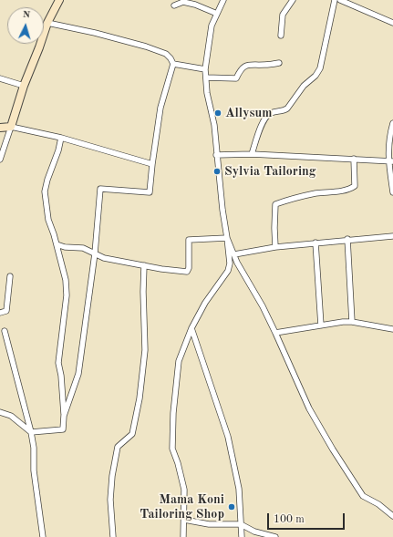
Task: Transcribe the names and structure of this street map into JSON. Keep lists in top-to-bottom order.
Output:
{
  "places": ["Allysum", "Sylvia Tailoring", "Mama Koni Tailoring Shop"],
  "scale_bar": "100 m",
  "north": "top"
}
